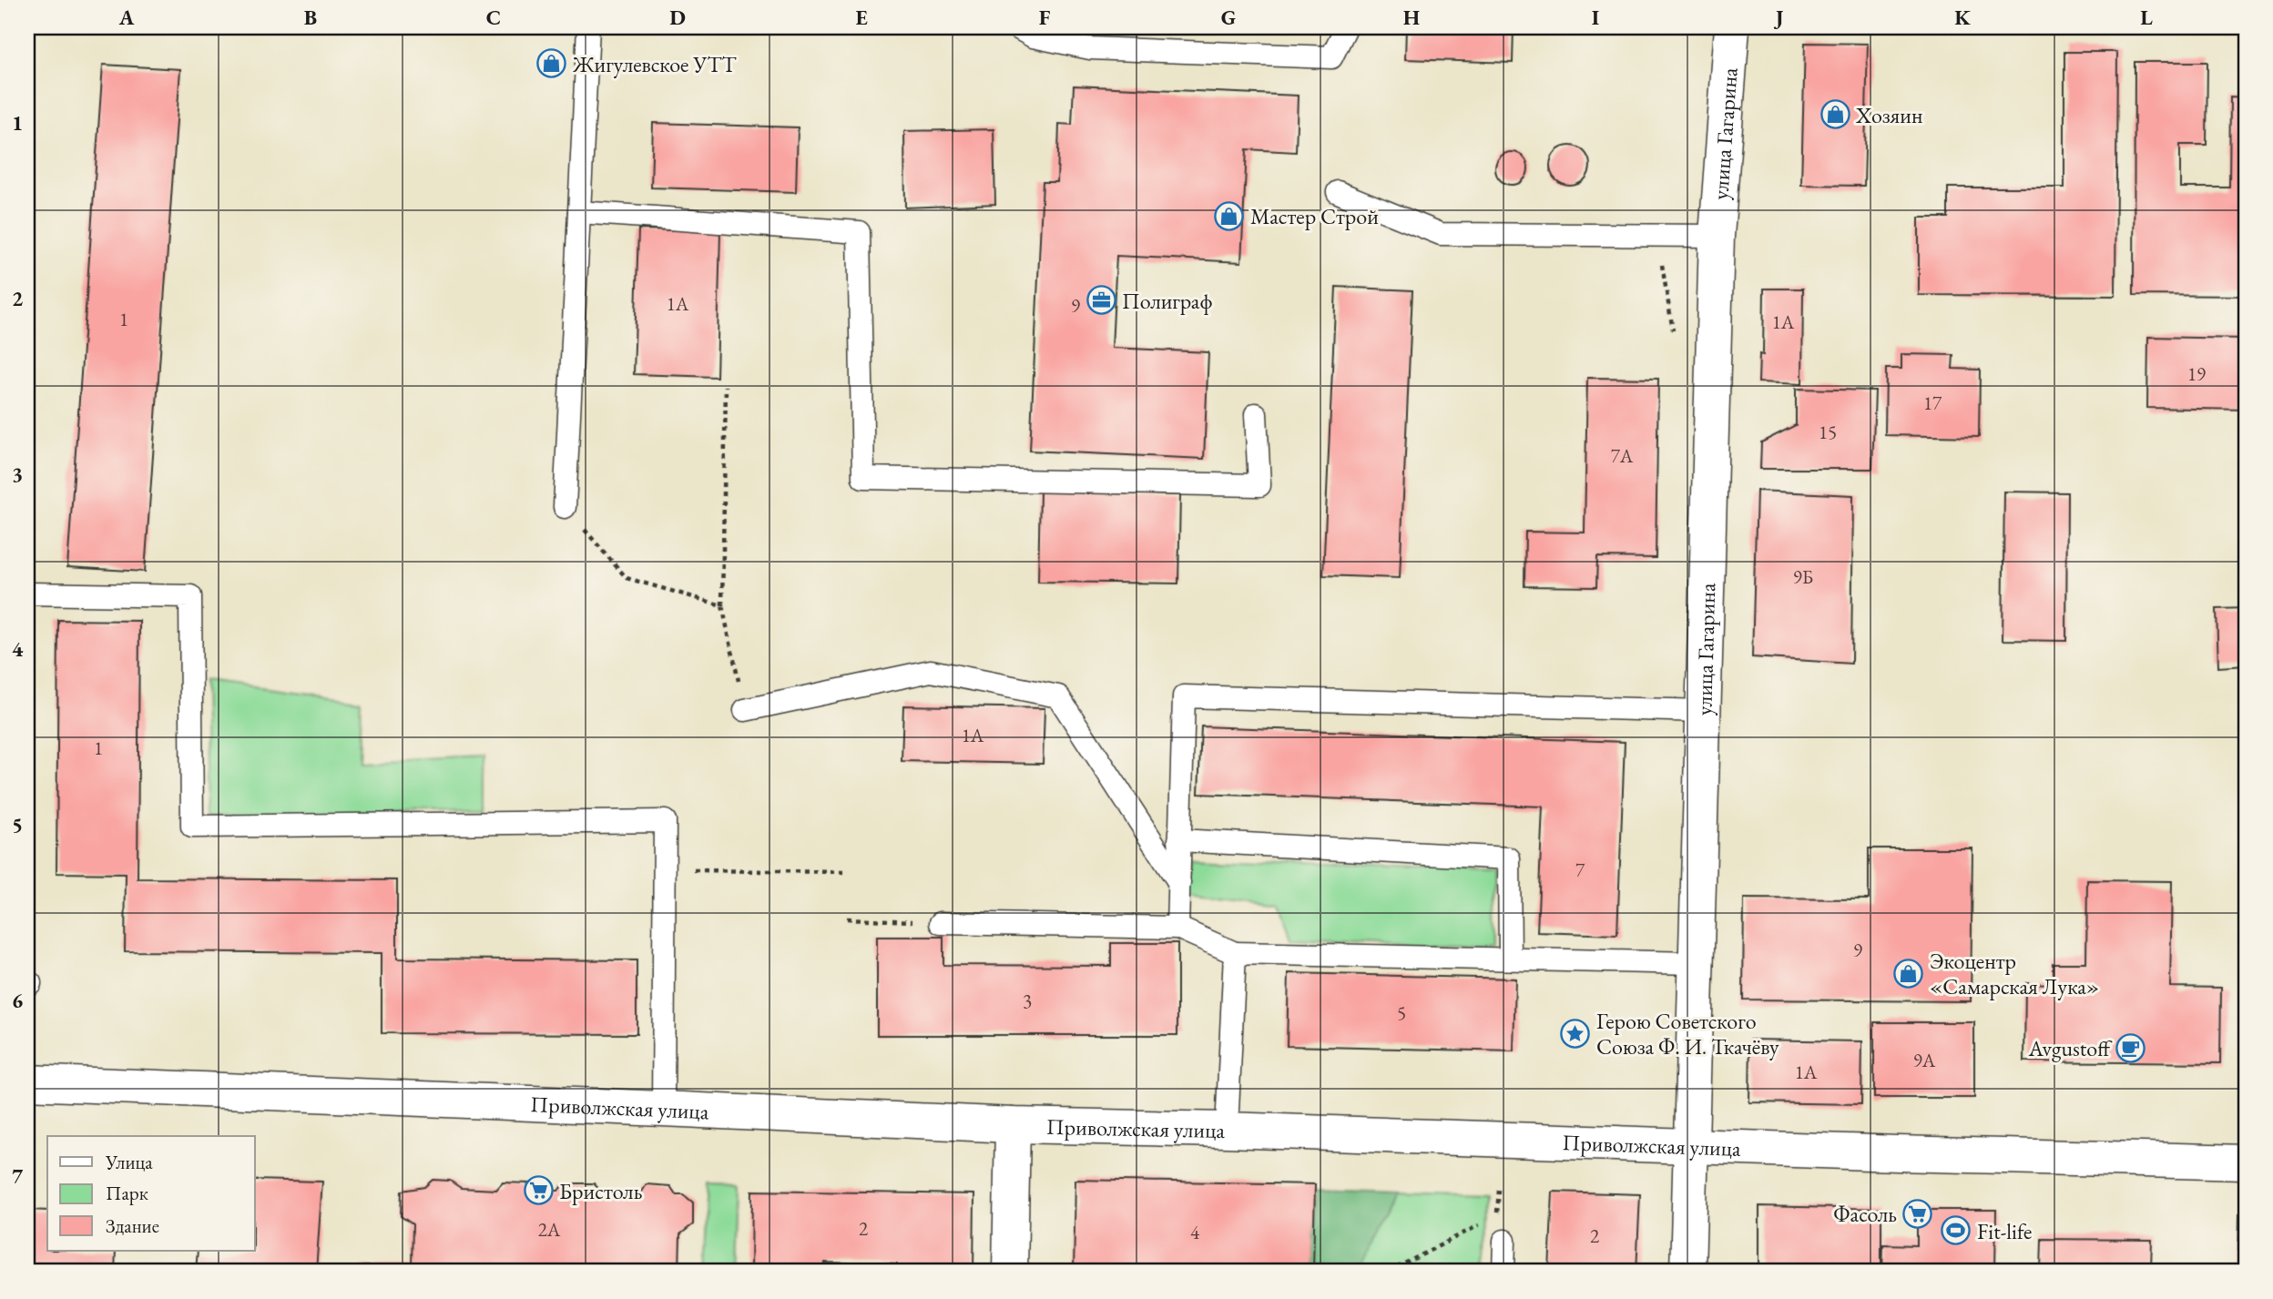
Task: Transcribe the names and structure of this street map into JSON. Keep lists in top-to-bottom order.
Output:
{
  "streets": {
    "street": ["улица Гагарина", "Приволжская улица"]
  },
  "crossings": [
    ["улица Гагарина", "Приволжская улица"]
  ],
  "places": {
    "shop": [
      "Жигулевское УТТ",
      "Хозяин",
      "Мастер Строй",
      "Экоцентр «Самарская Лука»"
    ],
    "office": ["Полиграф"],
    "place": ["Герою Советского Союза Ф. И. Ткачёву"],
    "cafe": ["Avgustoff"],
    "supermarket": ["Бристоль", "Фасоль"],
    "sports": ["Fit-life"]
  },
  "house_numbers": [
    "1А",
    "9",
    "1",
    "1А",
    "19",
    "17",
    "15",
    "7А",
    "9Б",
    "1А",
    "1",
    "7",
    "9",
    "3",
    "5",
    "9А",
    "1А",
    "2",
    "2А",
    "4",
    "2"
  ],
  "legend": ["Улица", "Парк", "Здание"],
  "grid": {
    "columns": [
      "A",
      "B",
      "C",
      "D",
      "E",
      "F",
      "G",
      "H",
      "I",
      "J",
      "K",
      "L"
    ],
    "rows": [
      "1",
      "2",
      "3",
      "4",
      "5",
      "6",
      "7"
    ]
  }
}
